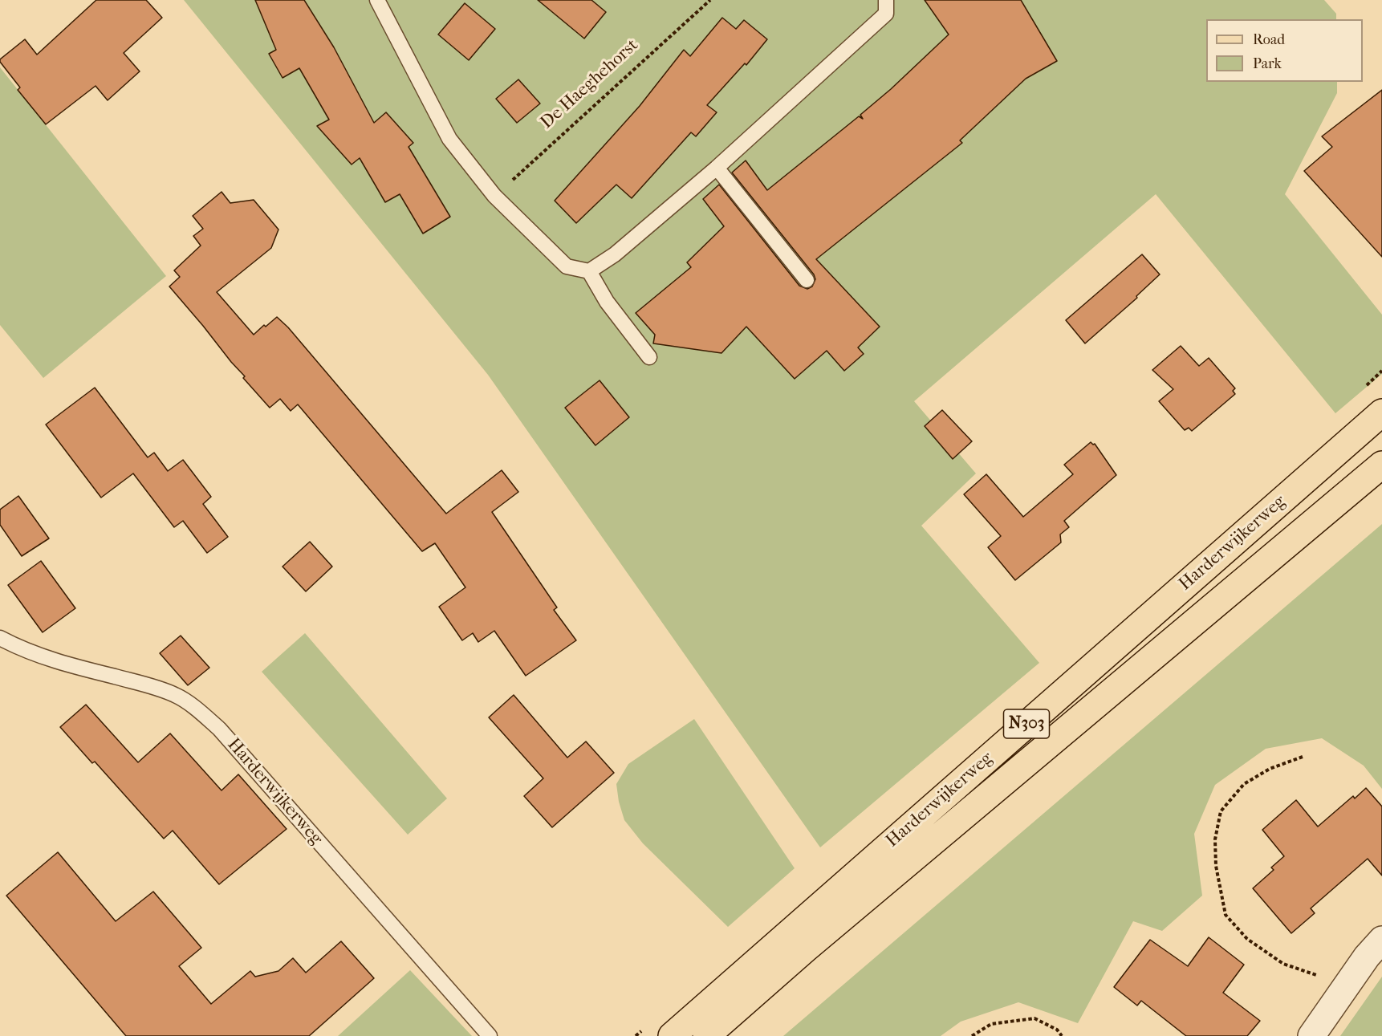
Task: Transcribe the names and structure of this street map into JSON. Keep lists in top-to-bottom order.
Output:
{
  "streets": {
    "main road": ["Harderwijkerweg", "N303"],
    "path": ["De Haeghehorst"]
  },
  "legend": ["Road", "Park"]
}
